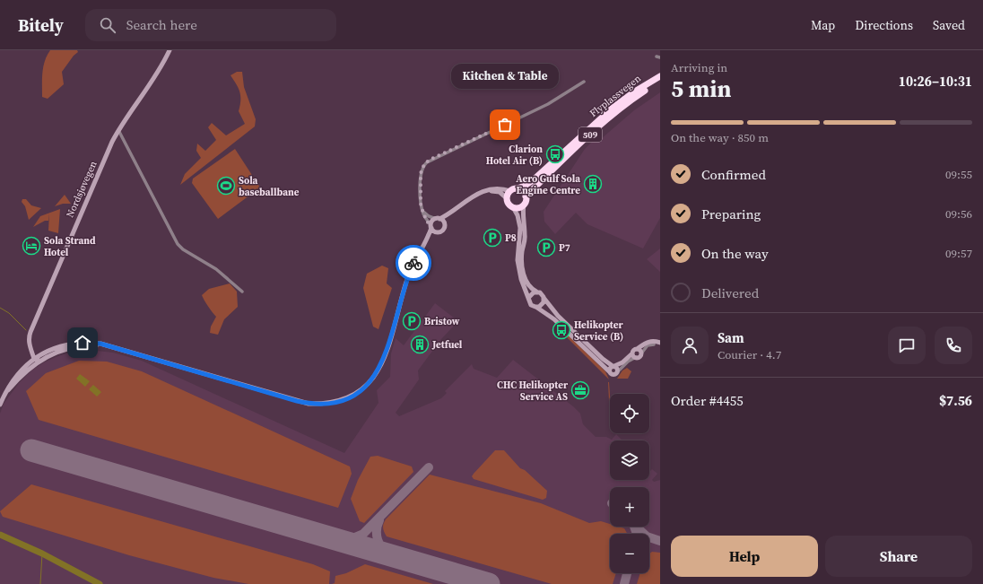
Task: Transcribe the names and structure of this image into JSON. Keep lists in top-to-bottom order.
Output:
{
  "streets": {
    "highway": ["Flyplassvegen", "509"],
    "street": ["Nordsjøvegen"]
  },
  "crossings": [
    ["Flyplassvegen", "509"]
  ],
  "places": {
    "other": ["Kitchen & Table"],
    "bus stop": ["Clarion Hotel Air (B)", "Helikopter Service (B)"],
    "building": ["Aero Gulf Sola Engine Centre", "Jetfuel"],
    "sports": ["Sola baseballbane"],
    "parking": ["P8", "P7", "Bristow"],
    "hotel": ["Sola Strand Hotel"],
    "office": ["CHC Helikopter Service AS"]
  },
  "page": {
    "header": "Bitely",
    "search": "Search here",
    "nav": ["Map", "Directions", "Saved"],
    "heading": ["5 min", "Arriving in", "10:26–10:31"],
    "panel": [
      "Sam",
      "Courier · 4.7",
      "Order #4455",
      "$7.56"
    ],
    "bubble": "Kitchen & Table",
    "bar": "On the way · 850 m",
    "list": [
      ["Confirmed", "09:55"],
      ["Preparing", "09:56"],
      ["On the way", "09:57"],
      "Delivered"
    ],
    "map_buttons": ["+", "−"],
    "buttons": ["Help", "Share"]
  }
}
